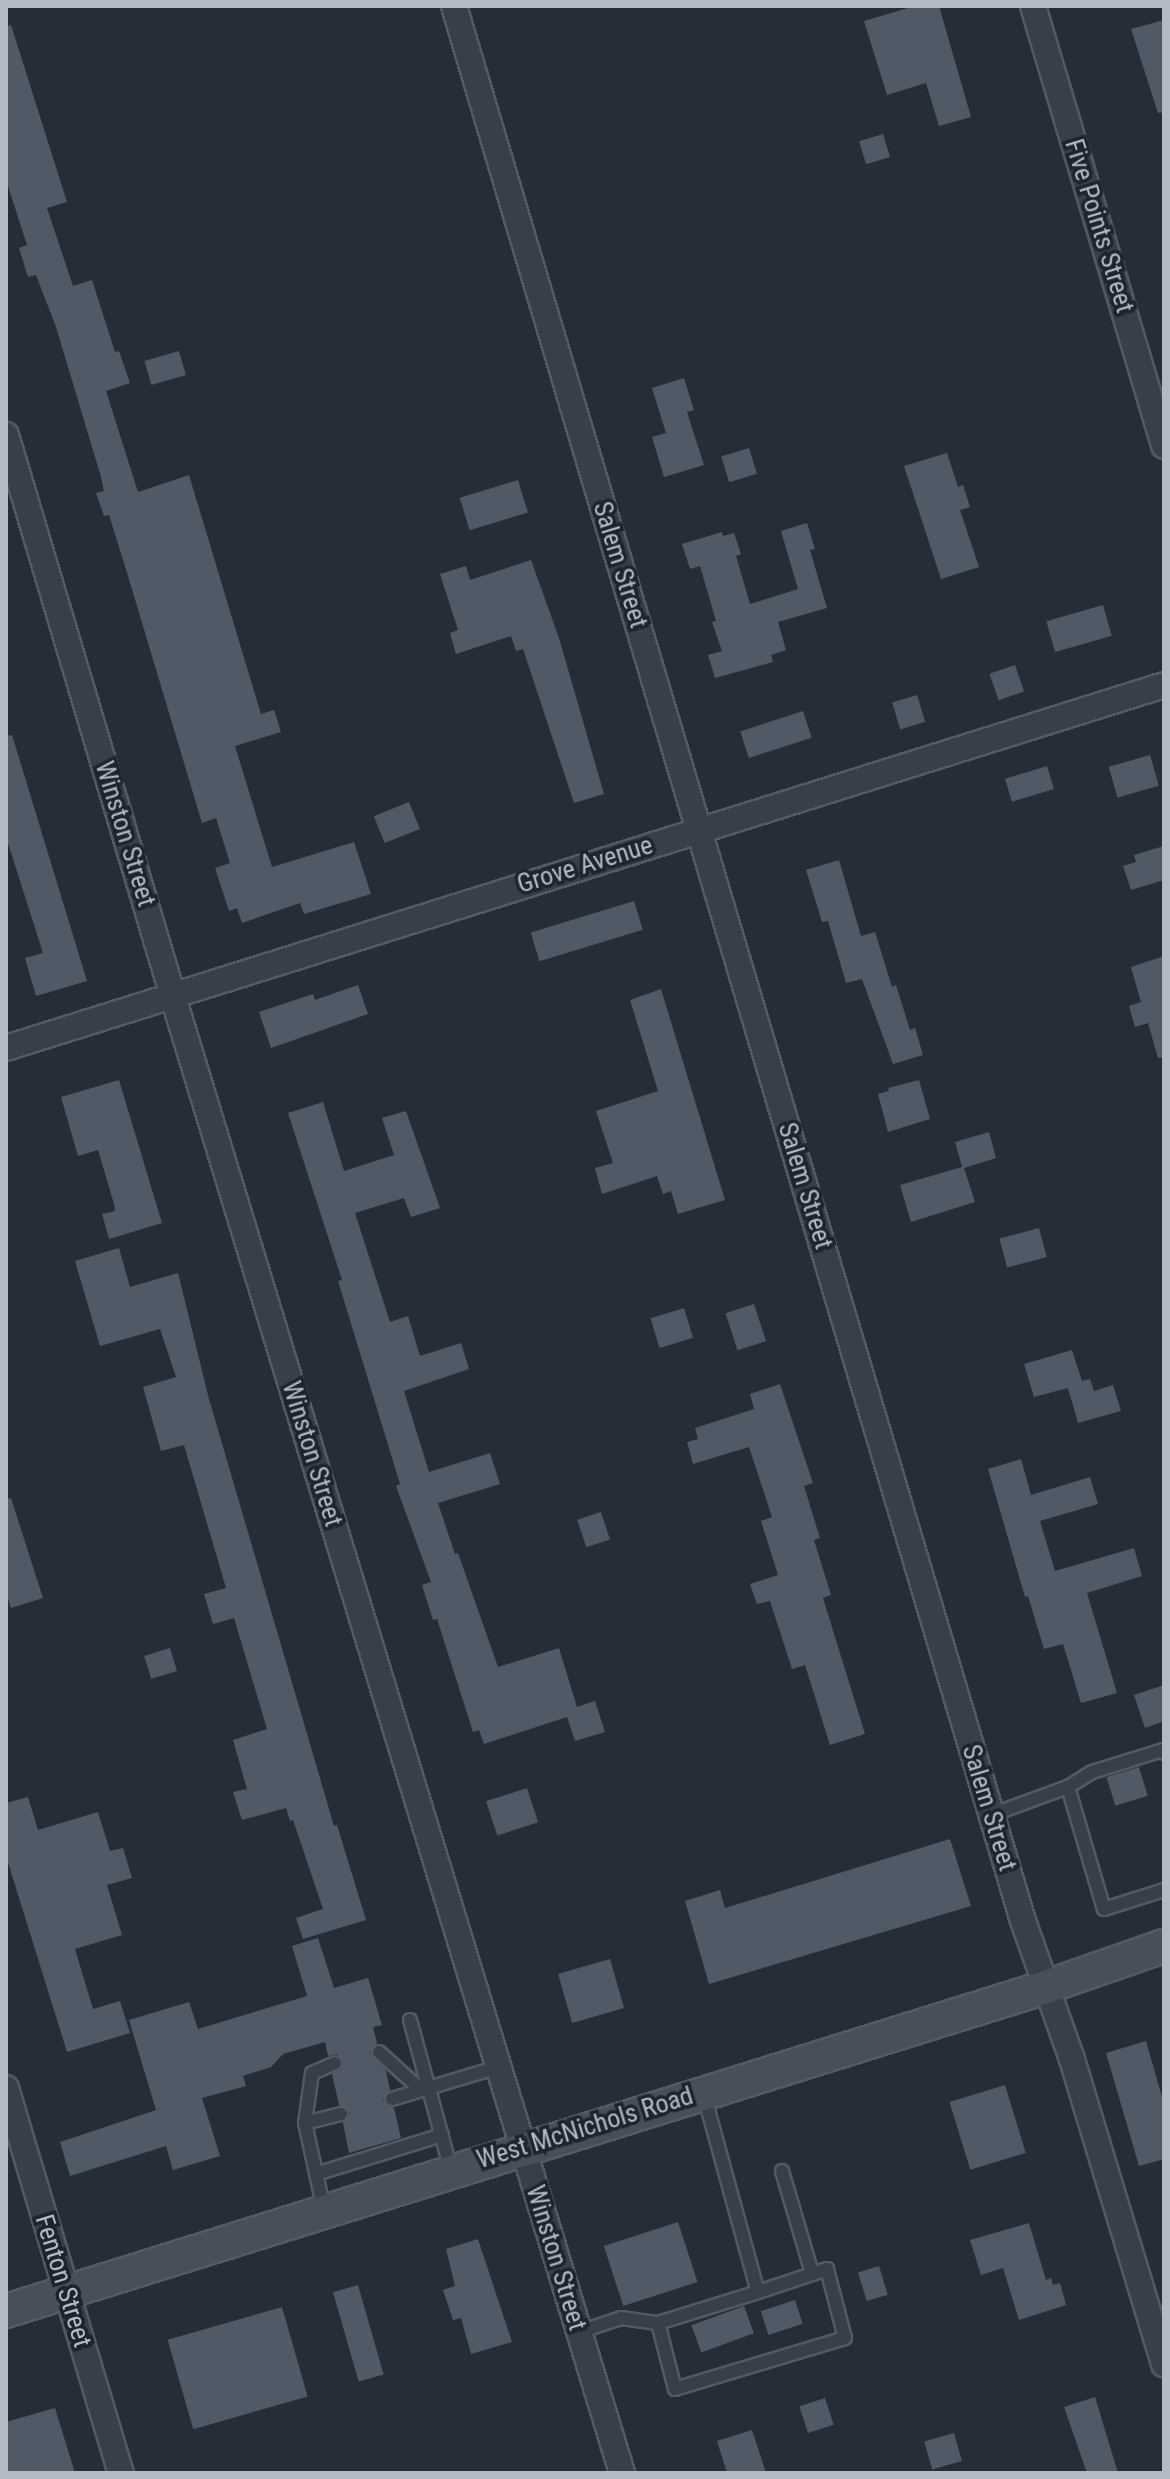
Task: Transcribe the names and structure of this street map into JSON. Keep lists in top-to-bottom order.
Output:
{
  "streets": {
    "main road": ["West McNichols Road"],
    "street": [
      "Five Points Street",
      "Salem Street",
      "Winston Street",
      "Grove Avenue",
      "Fenton Street"
    ]
  },
  "crossings": [
    ["Salem Street", "Grove Avenue"],
    ["Salem Street", "West McNichols Road"],
    ["Winston Street", "Grove Avenue"],
    ["Winston Street", "West McNichols Road"],
    ["West McNichols Road", "Fenton Street"]
  ]
}
